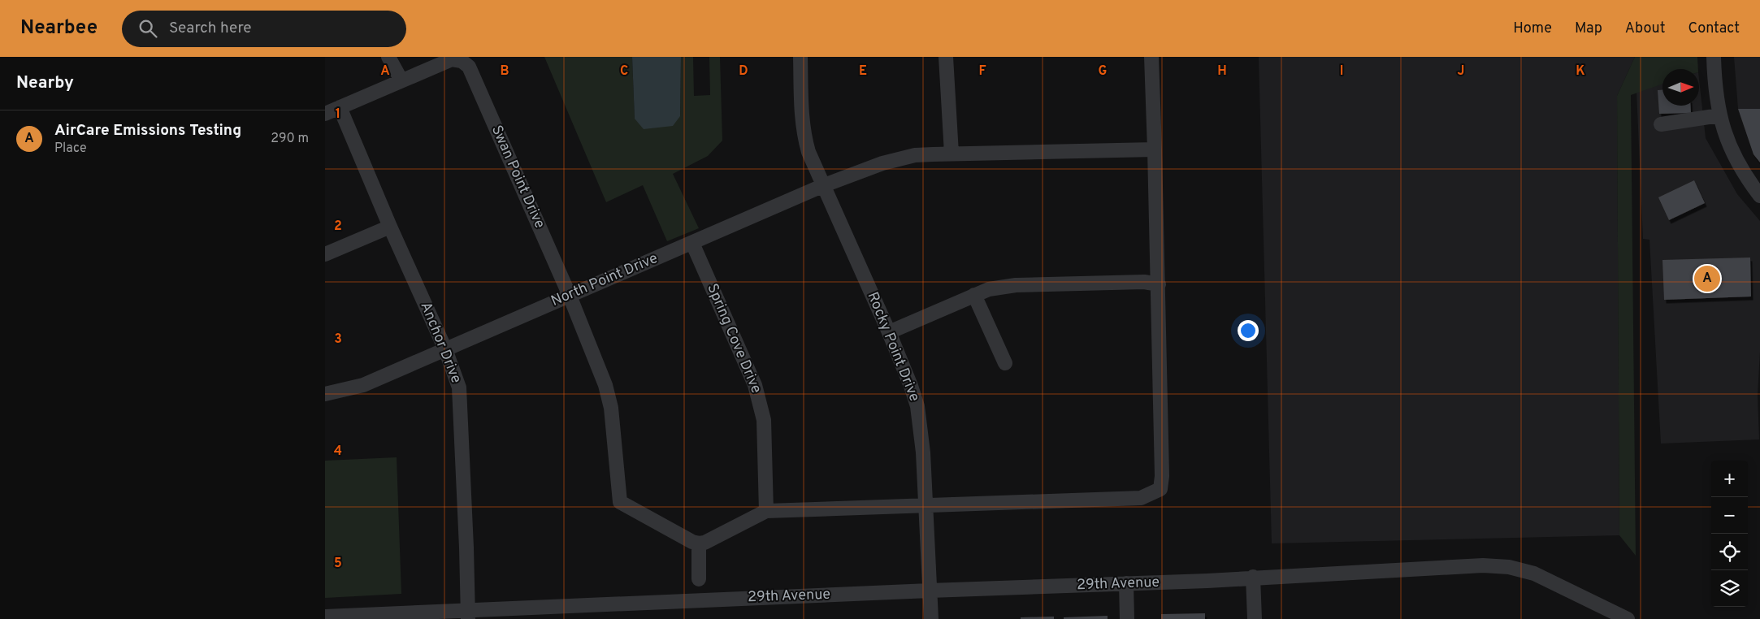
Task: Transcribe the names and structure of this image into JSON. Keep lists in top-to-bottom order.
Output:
{
  "streets": {
    "street": [
      "Swan Point Drive",
      "North Point Drive",
      "Spring Cove Drive",
      "Anchor Drive",
      "Rocky Point Drive",
      "29th Avenue"
    ]
  },
  "crossings": [
    ["Swan Point Drive", "North Point Drive"],
    ["North Point Drive", "Spring Cove Drive"],
    ["North Point Drive", "Anchor Drive"],
    ["North Point Drive", "Rocky Point Drive"],
    ["Anchor Drive", "29th Avenue"],
    ["Rocky Point Drive", "29th Avenue"]
  ],
  "north": "right",
  "page": {
    "header": "Nearbee",
    "search": "Search here",
    "nav": [
      "Home",
      "Map",
      "About",
      "Contact"
    ],
    "heading": "Nearby",
    "list": [
      {
        "mark": "A",
        "name": "AirCare Emissions Testing",
        "note": "Place",
        "value": "290 m"
      }
    ],
    "pins": "A",
    "map_buttons": ["+", "−"]
  },
  "grid": {
    "columns": [
      "A",
      "B",
      "C",
      "D",
      "E",
      "F",
      "G",
      "H",
      "I",
      "J",
      "K"
    ],
    "rows": [
      "1",
      "2",
      "3",
      "4",
      "5"
    ]
  }
}
